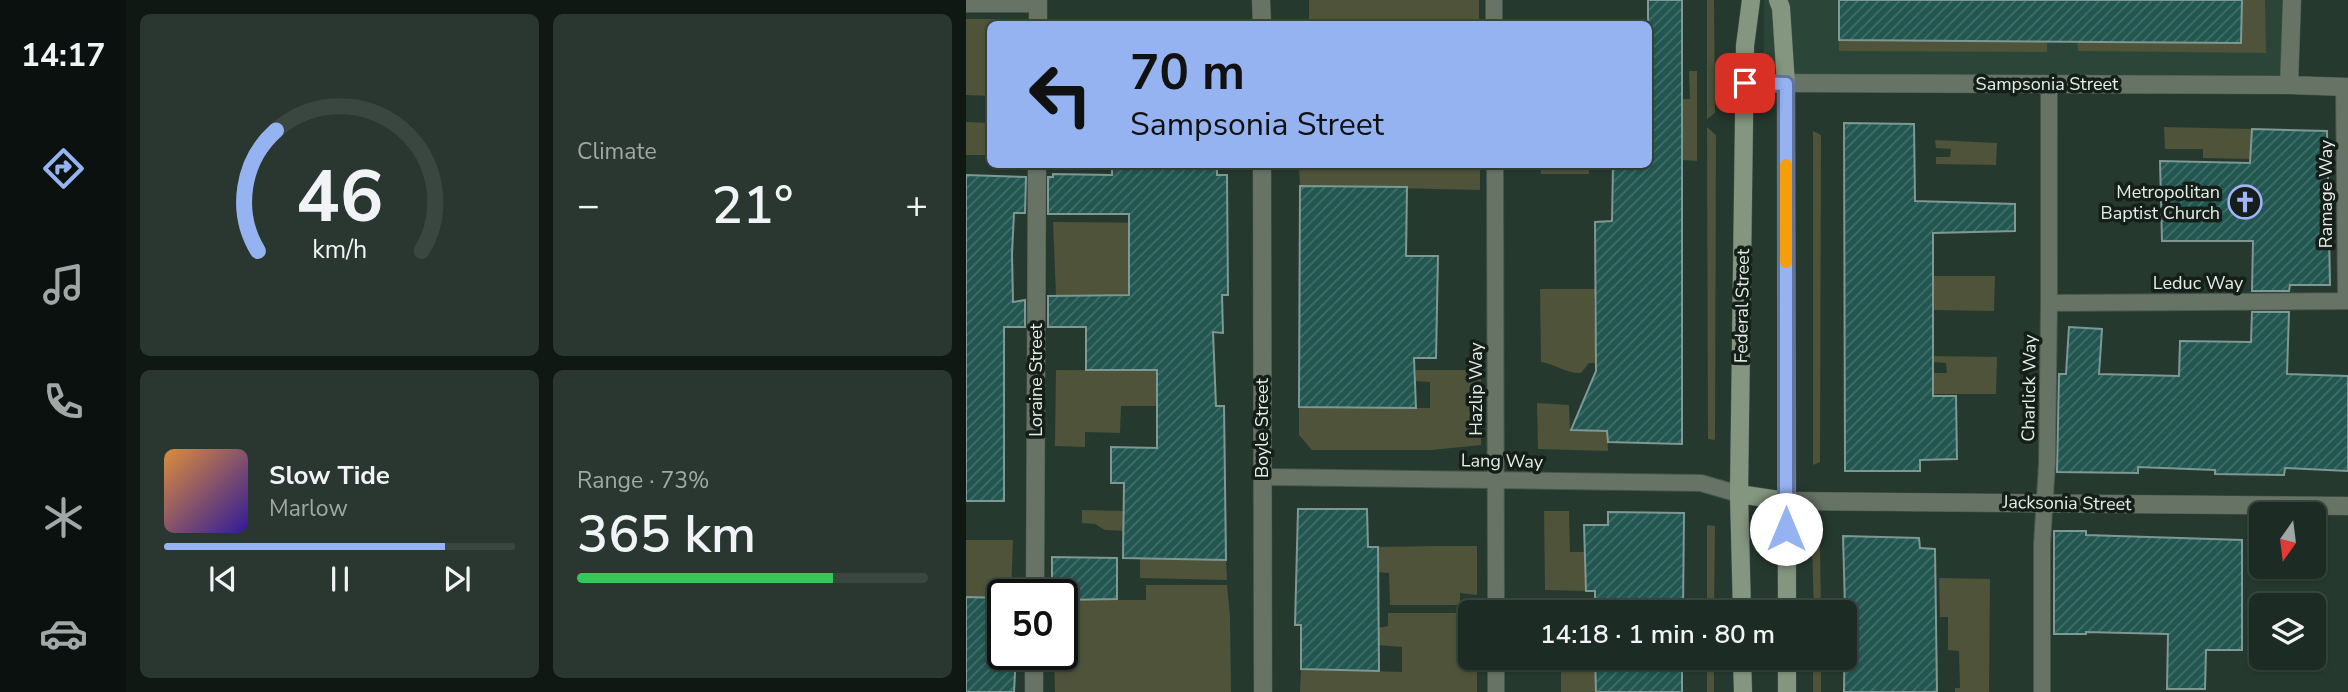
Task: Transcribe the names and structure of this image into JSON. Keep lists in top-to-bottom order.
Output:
{
  "streets": {
    "main road": ["Federal Street"],
    "street": [
      "Sampsonia Street",
      "Loraine Street",
      "Boyle Street",
      "Jacksonia Street"
    ],
    "lane": [
      "Ramage Way",
      "Leduc Way",
      "Charlick Way",
      "Hazlip Way",
      "Lang Way"
    ]
  },
  "crossings": [
    ["Sampsonia Street", "Ramage Way"],
    ["Sampsonia Street", "Federal Street"],
    ["Sampsonia Street", "Charlick Way"],
    ["Ramage Way", "Leduc Way"],
    ["Leduc Way", "Charlick Way"],
    ["Federal Street", "Lang Way"],
    ["Charlick Way", "Jacksonia Street"],
    ["Hazlip Way", "Lang Way"],
    ["Boyle Street", "Lang Way"]
  ],
  "places": {
    "church": ["Metropolitan Baptist Church"]
  },
  "north": "bottom",
  "page": {
    "tabs": "14:17",
    "tile": [
      "Climate",
      ["Range · 73%", "365 km"]
    ],
    "turn": ["70 m", "Sampsonia Street"],
    "heat": ["−", "21°", "+"],
    "song": ["Slow Tide", "Marlow"],
    "limit": "50",
    "trip": "14:18 · 1 min · 80 m",
    "gauge": ["46", "km/h"]
  }
}
